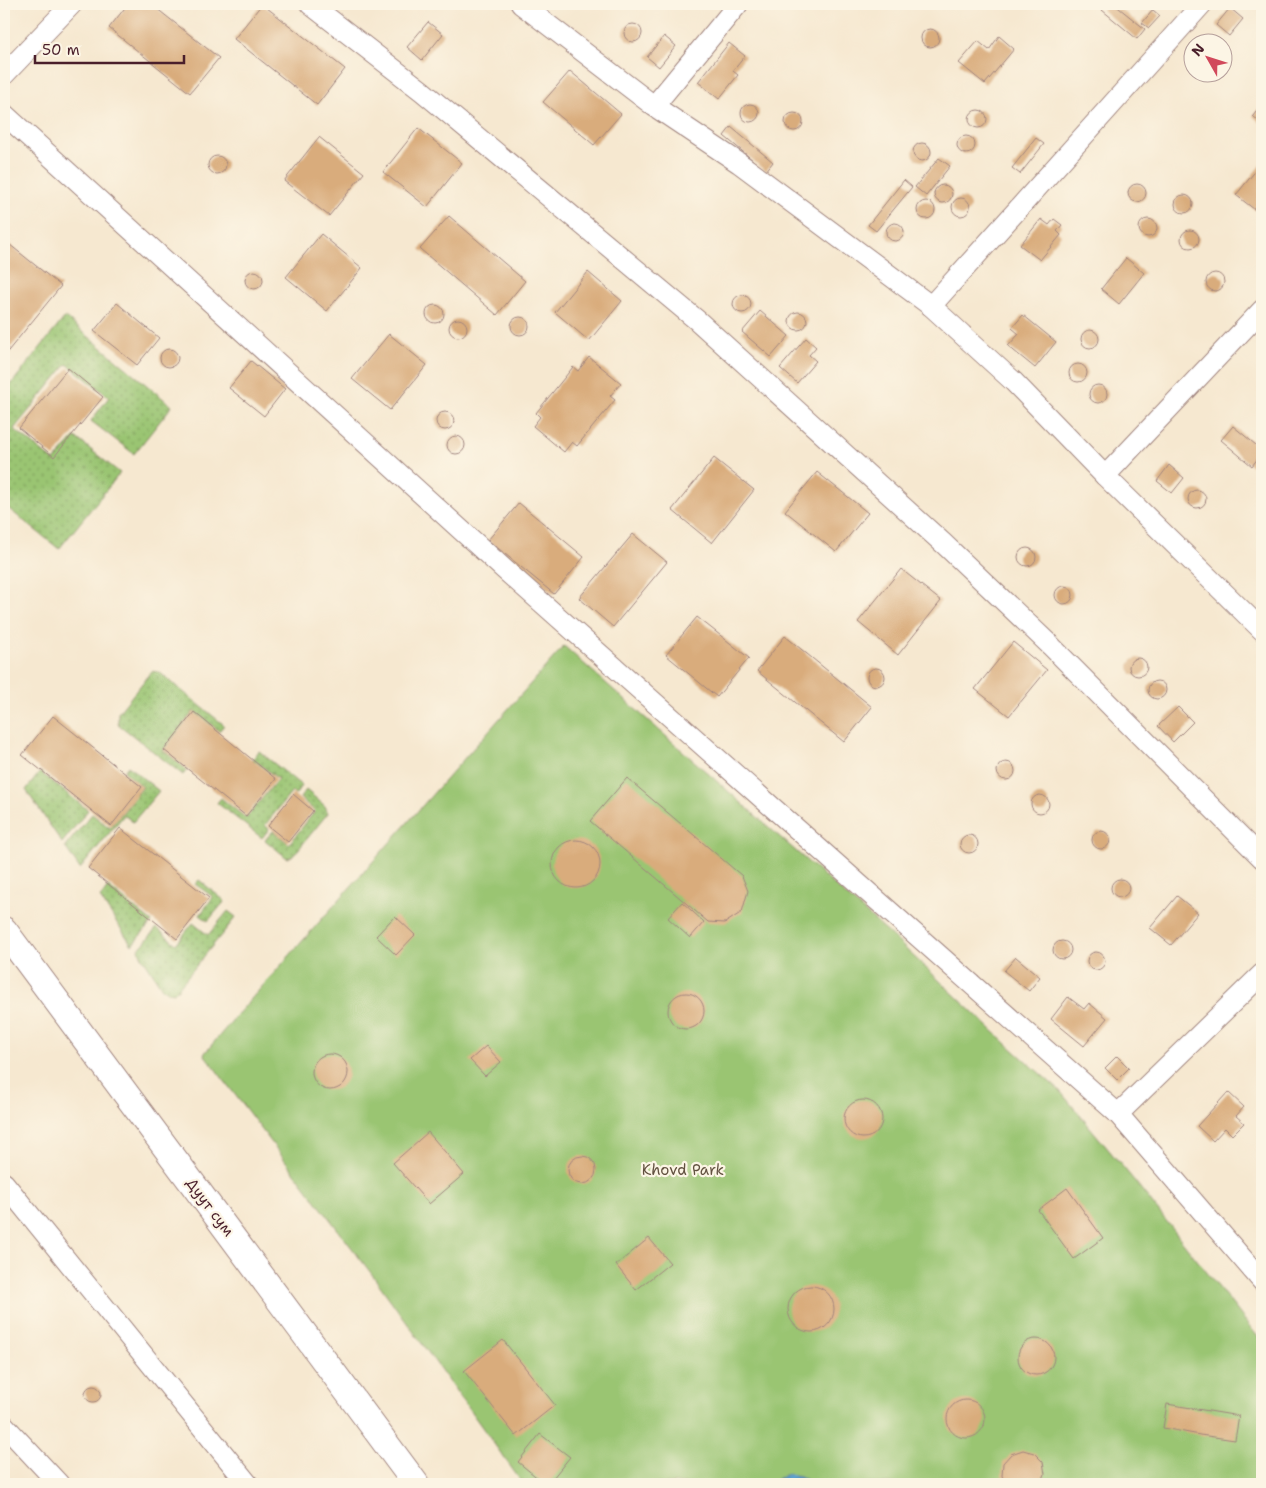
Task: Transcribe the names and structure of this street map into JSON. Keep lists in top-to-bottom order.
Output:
{
  "streets": {
    "main road": ["Дуут сум"]
  },
  "parks": ["Khovd Park"],
  "scale_bar": "50 m",
  "north": "top left"
}
